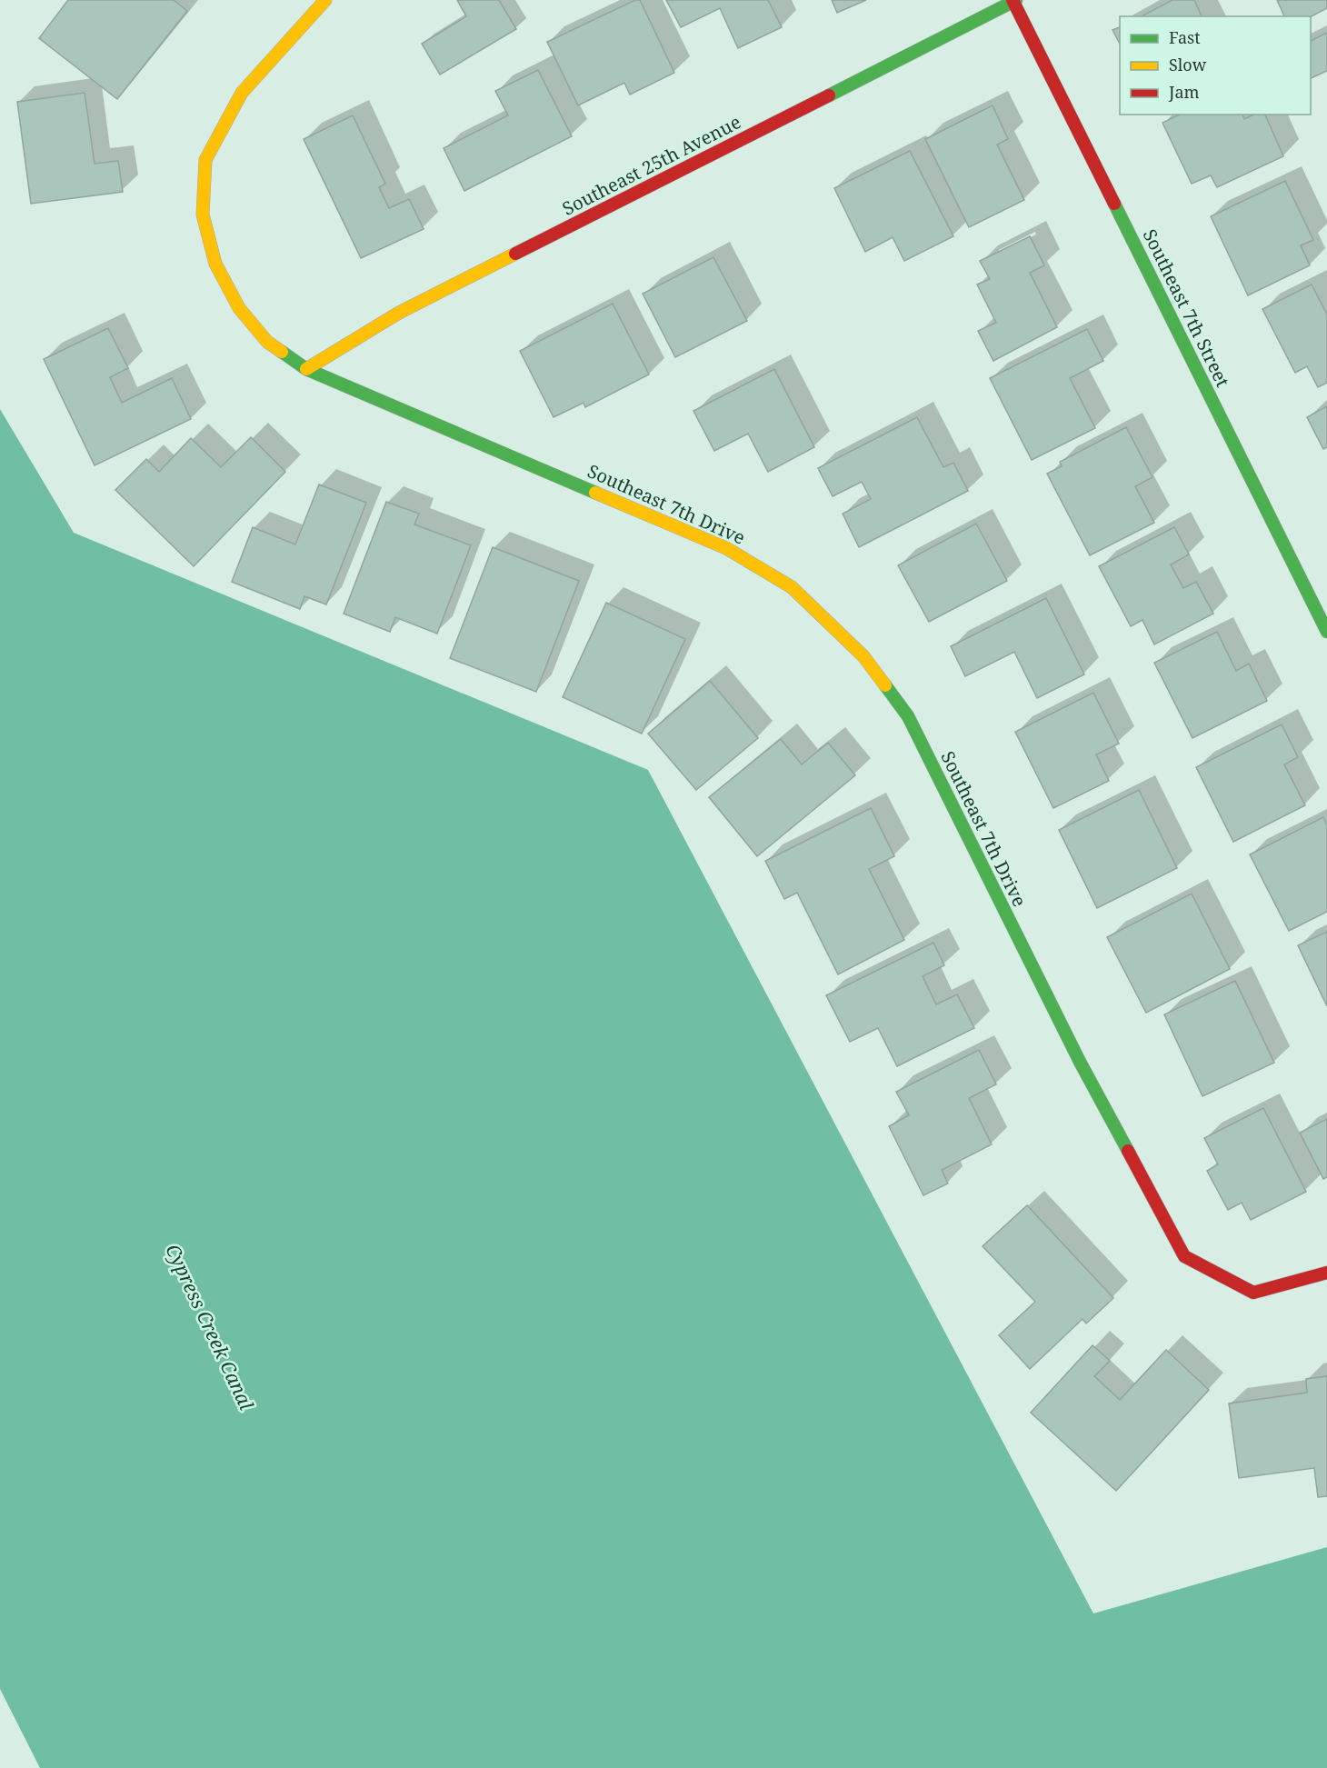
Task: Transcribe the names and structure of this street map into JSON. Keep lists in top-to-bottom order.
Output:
{
  "streets": {
    "street": ["Southeast 25th Avenue", "Southeast 7th Street", "Southeast 7th Drive"]
  },
  "crossings": [
    ["Southeast 25th Avenue", "Southeast 7th Street"],
    ["Southeast 25th Avenue", "Southeast 7th Drive"]
  ],
  "water": ["Cypress Creek Canal"],
  "legend": ["Fast", "Slow", "Jam"]
}
